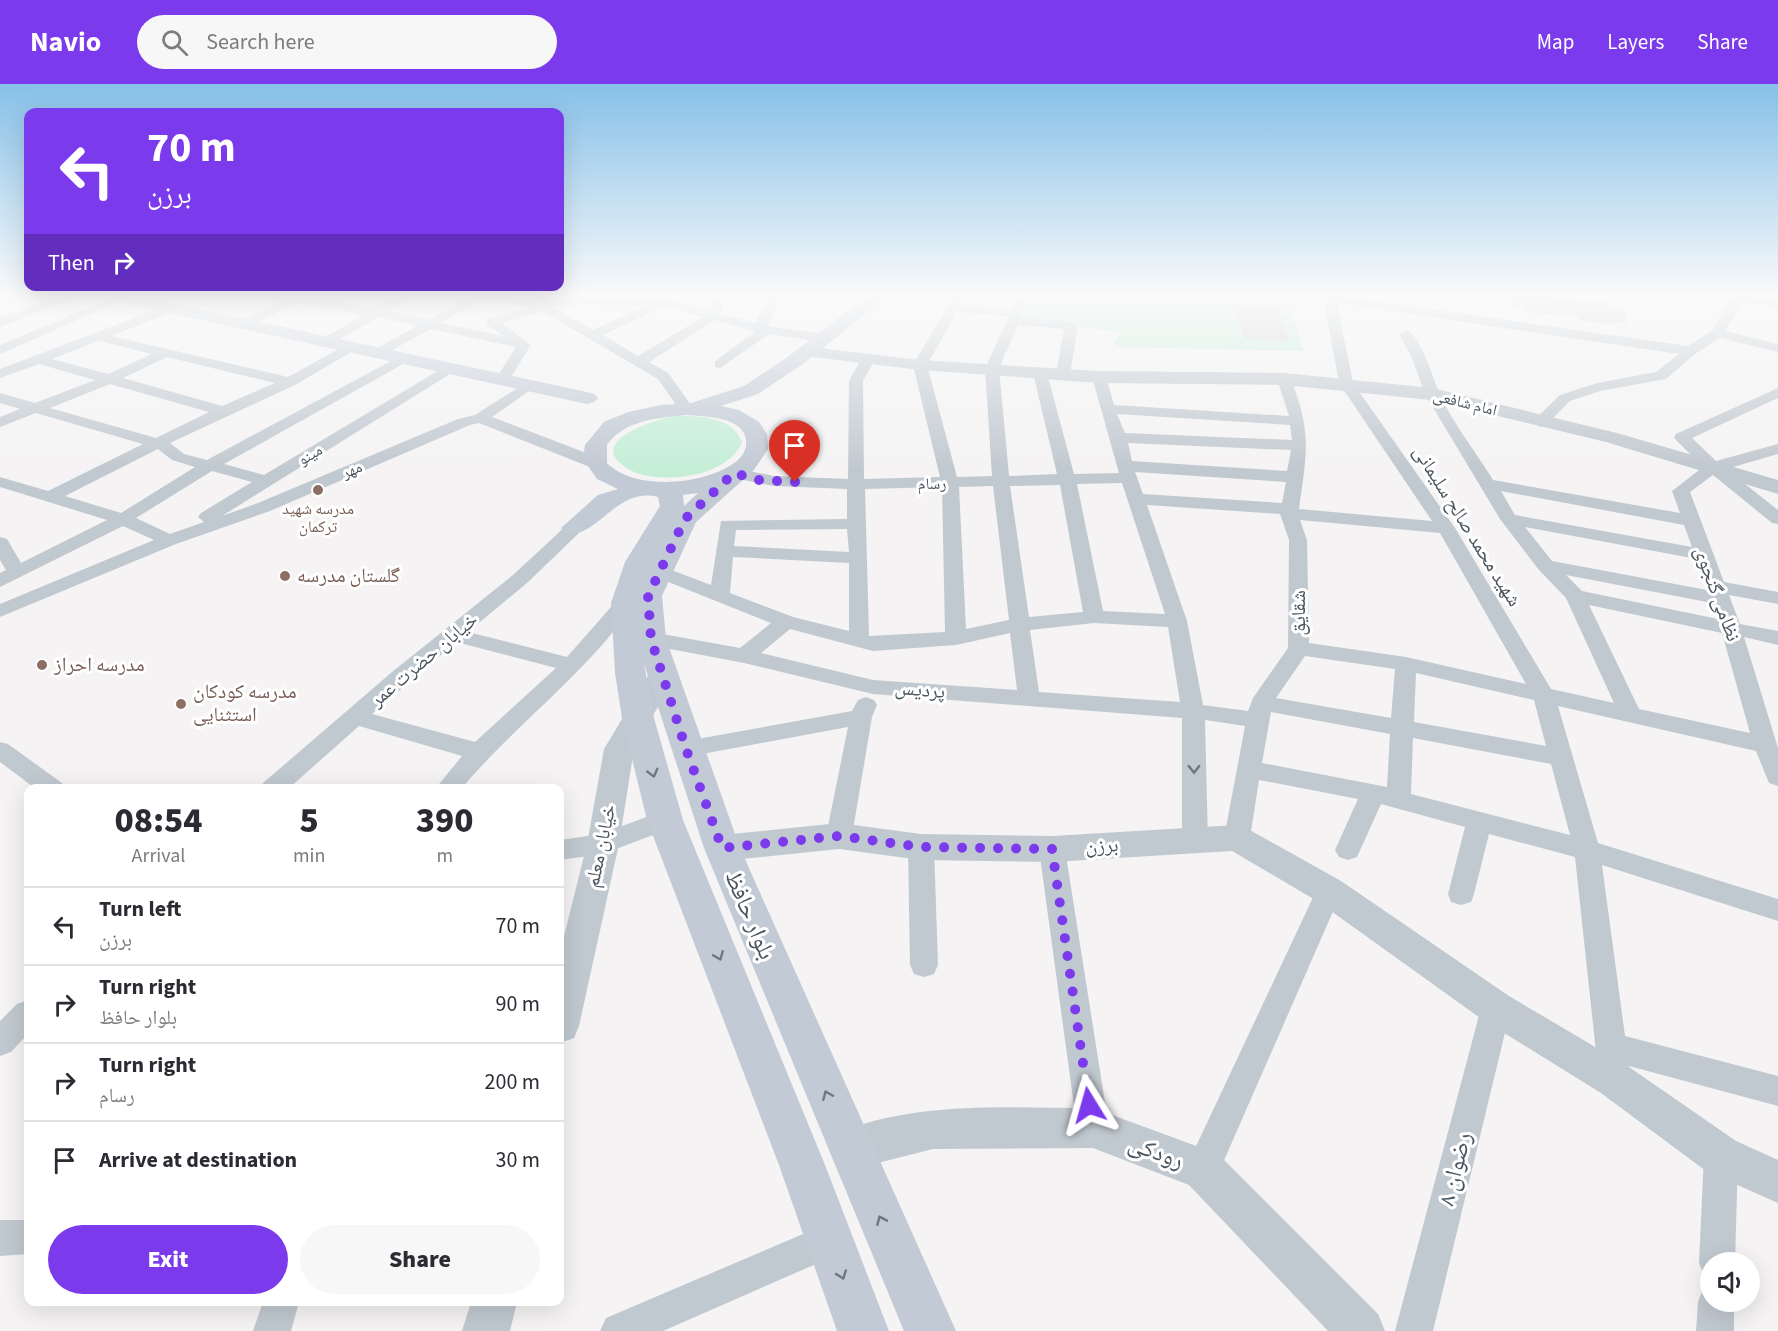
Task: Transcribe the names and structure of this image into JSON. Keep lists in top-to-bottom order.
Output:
{
  "streets": {
    "main road": ["بلوار حافظ"],
    "street": [
      "امام شافعی",
      "مینو",
      "مهر",
      "رسام",
      "شهید محمد صالح سلیمانی",
      "نظامی گنجوی",
      "شقایق",
      "خیابان حضرت عمر",
      "پردیس",
      "خیابان معلم",
      "برزن",
      "رودکی",
      "رضوان ۸"
    ]
  },
  "crossings": [
    ["امام شافعی", "شهید محمد صالح سلیمانی"],
    ["امام شافعی", "نظامی گنجوی"],
    ["امام شافعی", "شقایق"],
    ["مینو", "مهر"],
    ["رسام", "شقایق"],
    ["رسام", "بلوار حافظ"],
    ["شهید محمد صالح سلیمانی", "پردیس"],
    ["شقایق", "پردیس"],
    ["شقایق", "برزن"],
    ["پردیس", "بلوار حافظ"],
    ["خیابان معلم", "بلوار حافظ"],
    ["برزن", "بلوار حافظ"],
    ["بلوار حافظ", "رودکی"]
  ],
  "places": [
    "مدرسه شهید ترکمان",
    "گلستان مدرسه",
    "مدرسه احراز",
    "مدرسه کودکان استثنایی"
  ],
  "page": {
    "header": "Navio",
    "search": "Search here",
    "nav": ["Map", "Layers", "Share"],
    "turn": ["70 m", "برزن"],
    "then": "Then",
    "eta": [
      "08:54",
      "Arrival",
      "5",
      "min",
      "390",
      "m"
    ],
    "list": [
      {
        "name": "Turn left",
        "note": "برزن",
        "value": "70 m"
      },
      {
        "name": "Turn right",
        "note": "بلوار حافظ",
        "value": "90 m"
      },
      {
        "name": "Turn right",
        "note": "رسام",
        "value": "200 m"
      },
      {
        "name": "Arrive at destination",
        "value": "30 m"
      }
    ],
    "buttons": ["Exit", "Share"]
  }
}
